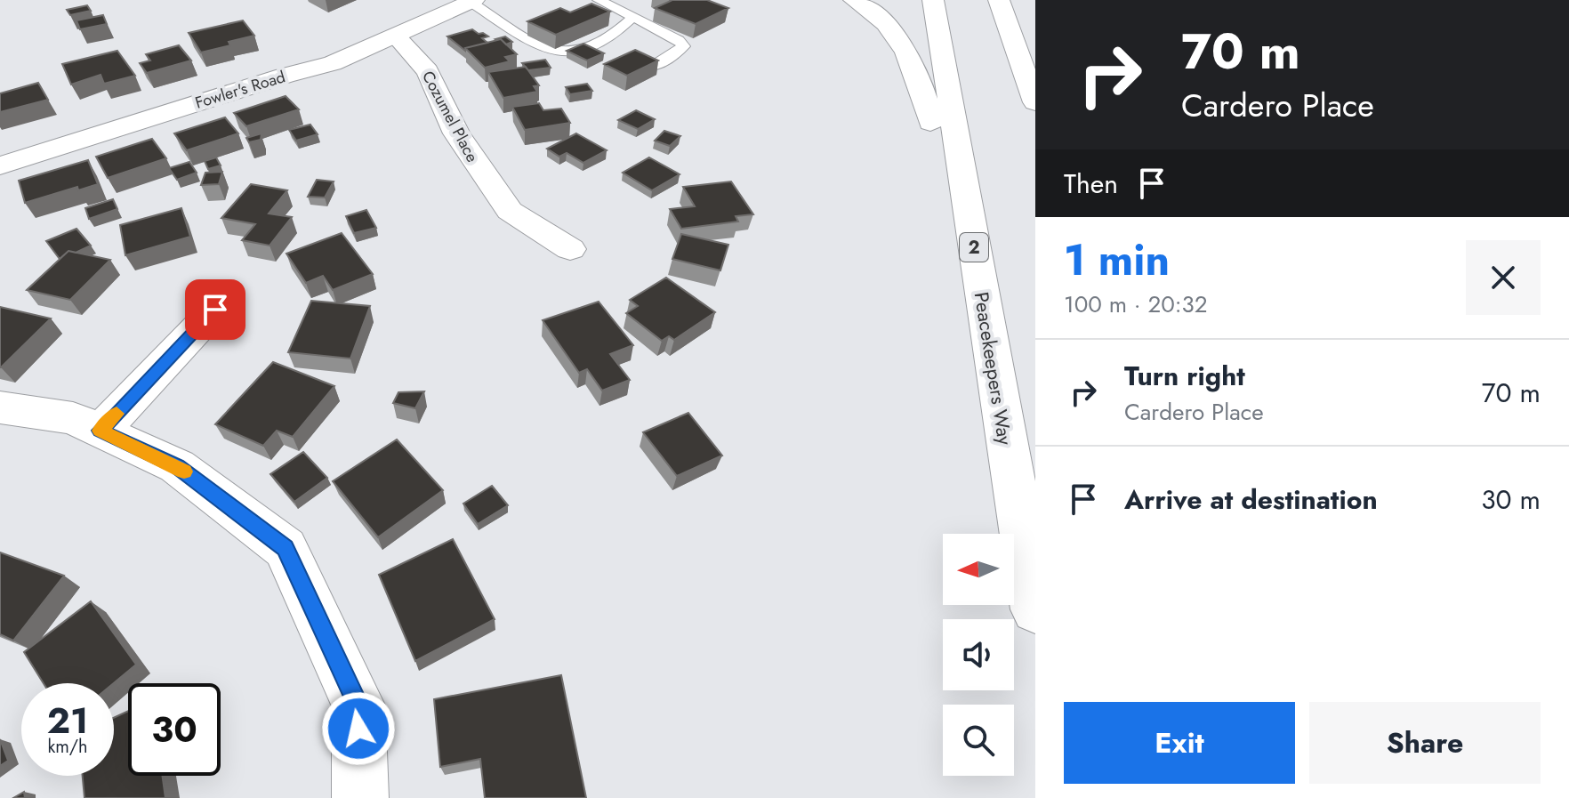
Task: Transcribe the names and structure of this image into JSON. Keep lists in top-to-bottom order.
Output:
{
  "streets": {
    "main road": [
      "Fowler's Road",
      "Cozumel Place",
      "2",
      "Peacekeepers Way"
    ]
  },
  "crossings": [
    ["Fowler's Road", "Cozumel Place"]
  ],
  "north": "left",
  "page": {
    "turn": ["70 m", "Cardero Place"],
    "then": "Then",
    "heading": ["1 min", "100 m · 20:32"],
    "list": [
      {
        "name": "Turn right",
        "note": "Cardero Place",
        "value": "70 m"
      },
      {
        "name": "Arrive at destination",
        "value": "30 m"
      }
    ],
    "speed": "21 km/h",
    "limit": "30",
    "buttons": ["Exit", "Share"]
  }
}
